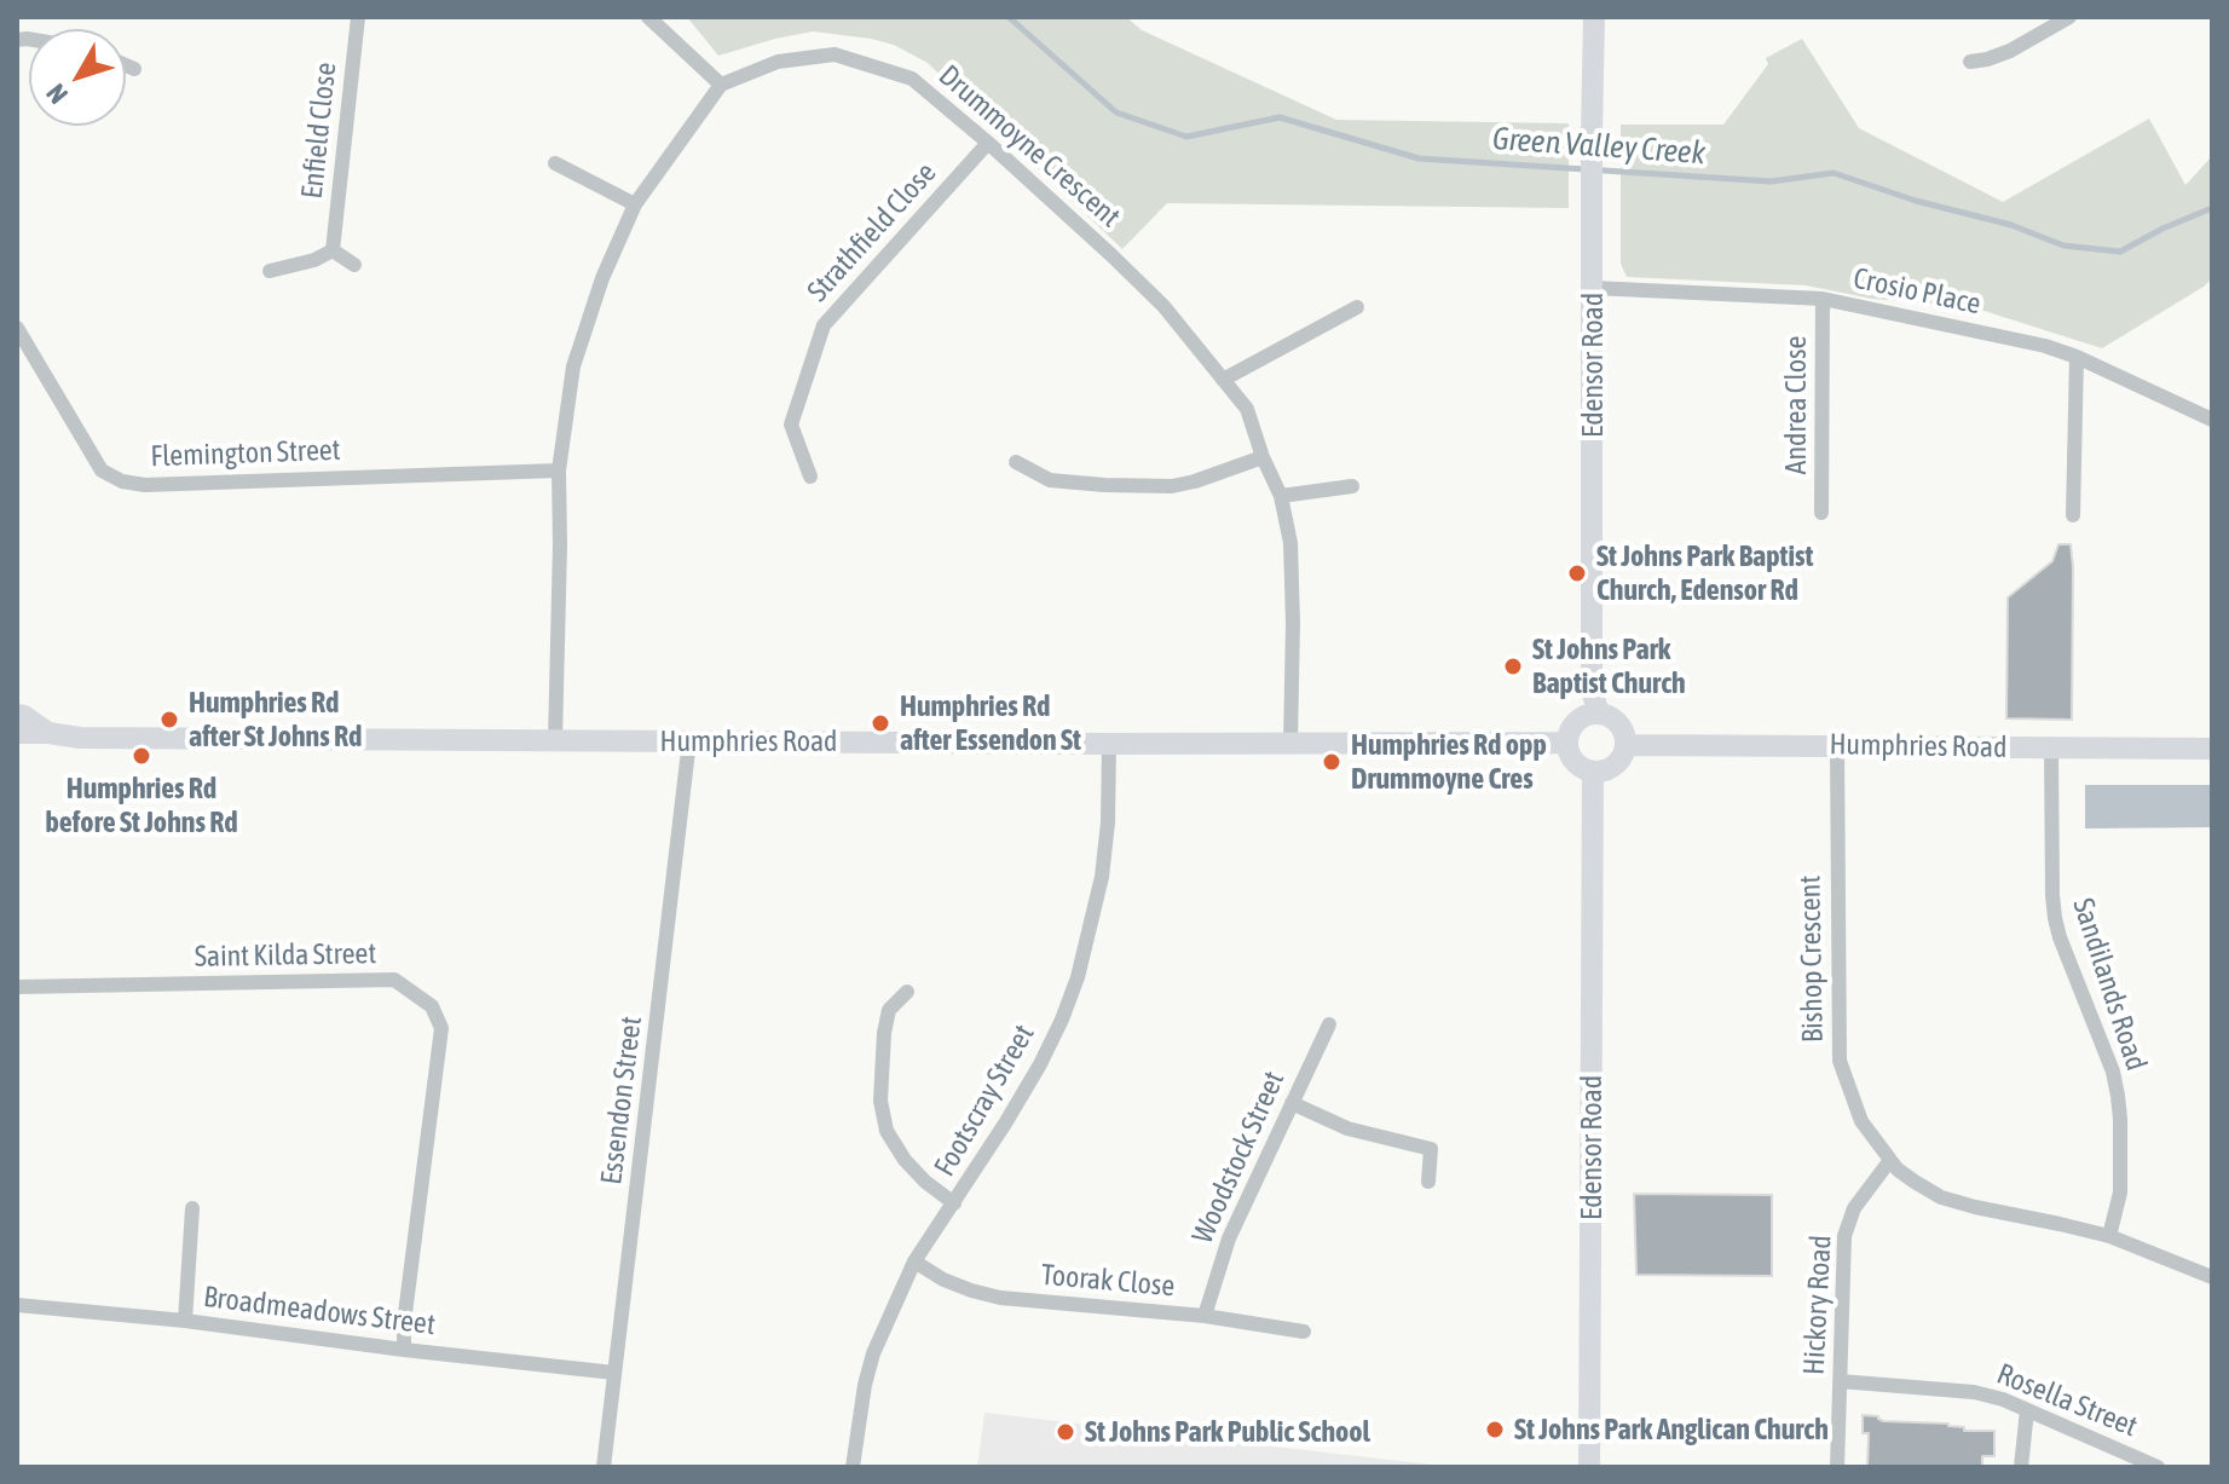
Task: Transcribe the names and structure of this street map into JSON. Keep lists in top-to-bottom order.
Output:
{
  "streets": {
    "main road": ["Edensor Road", "Humphries Road"],
    "street": [
      "Enfield Close",
      "Drummoyne Crescent",
      "Strathfield Close",
      "Crosio Place",
      "Andrea Close",
      "Flemington Street",
      "Saint Kilda Street",
      "Bishop Crescent",
      "Sandilands Road",
      "Essendon Street",
      "Footscray Street",
      "Woodstock Street",
      "Toorak Close",
      "Hickory Road",
      "Broadmeadows Street",
      "Rosella Street"
    ]
  },
  "crossings": [
    ["Drummoyne Crescent", "Strathfield Close"],
    ["Drummoyne Crescent", "Humphries Road"],
    ["Crosio Place", "Edensor Road"],
    ["Crosio Place", "Andrea Close"],
    ["Edensor Road", "Humphries Road"],
    ["Humphries Road", "Bishop Crescent"],
    ["Humphries Road", "Sandilands Road"],
    ["Humphries Road", "Essendon Street"],
    ["Humphries Road", "Footscray Street"],
    ["Saint Kilda Street", "Broadmeadows Street"],
    ["Bishop Crescent", "Sandilands Road"],
    ["Bishop Crescent", "Hickory Road"],
    ["Essendon Street", "Broadmeadows Street"],
    ["Footscray Street", "Toorak Close"],
    ["Woodstock Street", "Toorak Close"],
    ["Hickory Road", "Rosella Street"]
  ],
  "water": ["Green Valley Creek"],
  "places": [
    "St Johns Park Baptist Church, Edensor Rd",
    "St Johns Park Baptist Church",
    "Humphries Rd after St Johns Rd",
    "Humphries Rd after Essendon St",
    "Humphries Rd before St Johns Rd",
    "Humphries Rd opp Drummoyne Cres",
    "St Johns Park Anglican Church",
    "St Johns Park Public School"
  ],
  "north": "bottom left"
}
